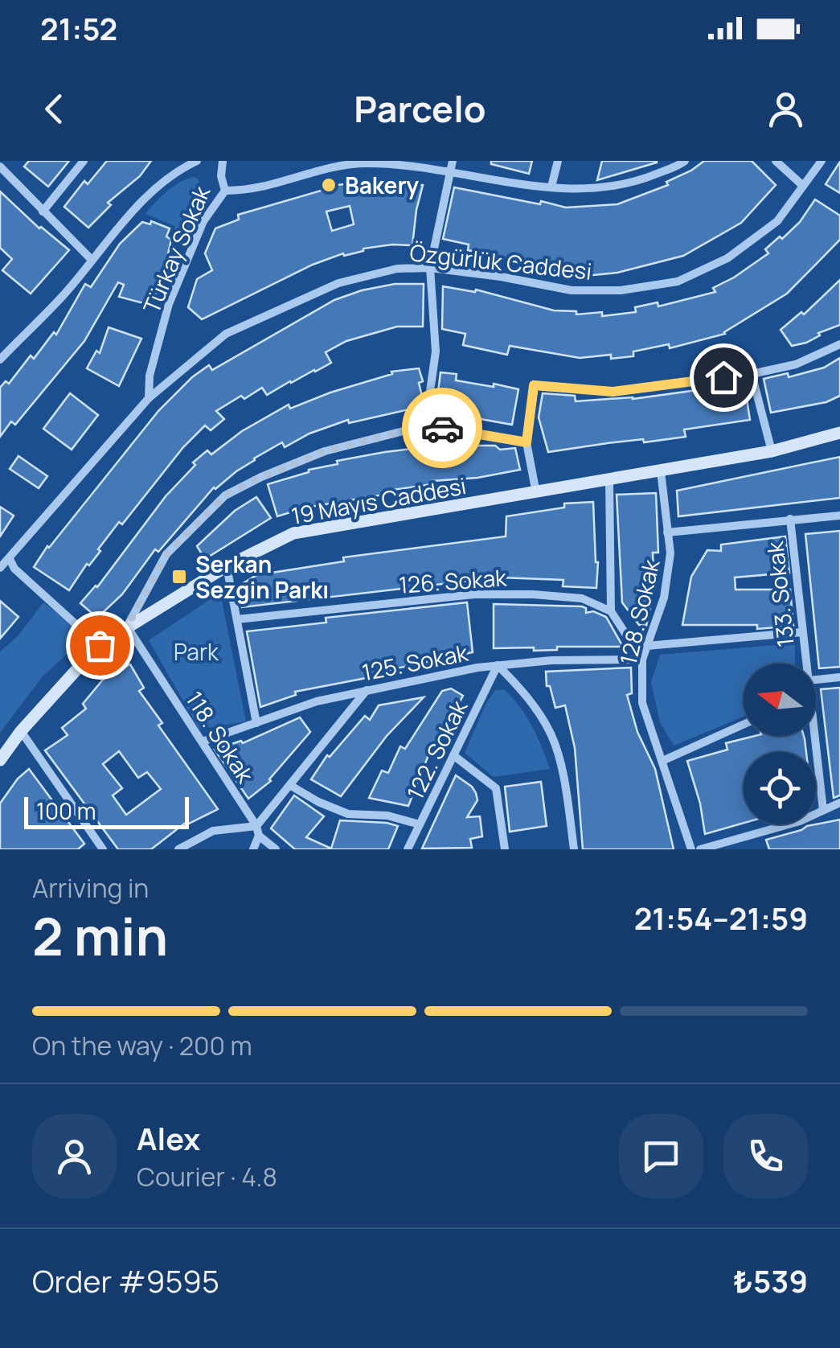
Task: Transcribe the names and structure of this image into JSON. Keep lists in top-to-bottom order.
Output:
{
  "streets": {
    "main road": ["19 Mayıs Caddesi"],
    "street": [
      "Türkay Sokak",
      "Özgürlük Caddesi",
      "126. Sokak",
      "133. Sokak",
      "128. Sokak",
      "125. Sokak",
      "118. Sokak",
      "122. Sokak"
    ]
  },
  "crossings": [
    ["Türkay Sokak", "Özgürlük Caddesi"],
    ["19 Mayıs Caddesi", "128. Sokak"],
    ["19 Mayıs Caddesi", "118. Sokak"],
    ["128. Sokak", "125. Sokak"],
    ["125. Sokak", "118. Sokak"],
    ["125. Sokak", "122. Sokak"]
  ],
  "parks": ["Park"],
  "places": {
    "other": ["Bakery"],
    "transit": ["Serkan Sezgin Parkı"]
  },
  "scale_bar": "100 m",
  "north": "left",
  "page": {
    "status": "21:52",
    "header": "Parcelo",
    "scale": "100 m",
    "heading": ["2 min", "Arriving in", "21:54–21:59"],
    "panel": [
      "Alex",
      "Courier · 4.8",
      "Order #9595",
      "₺539"
    ],
    "bar": "On the way · 200 m"
  }
}
